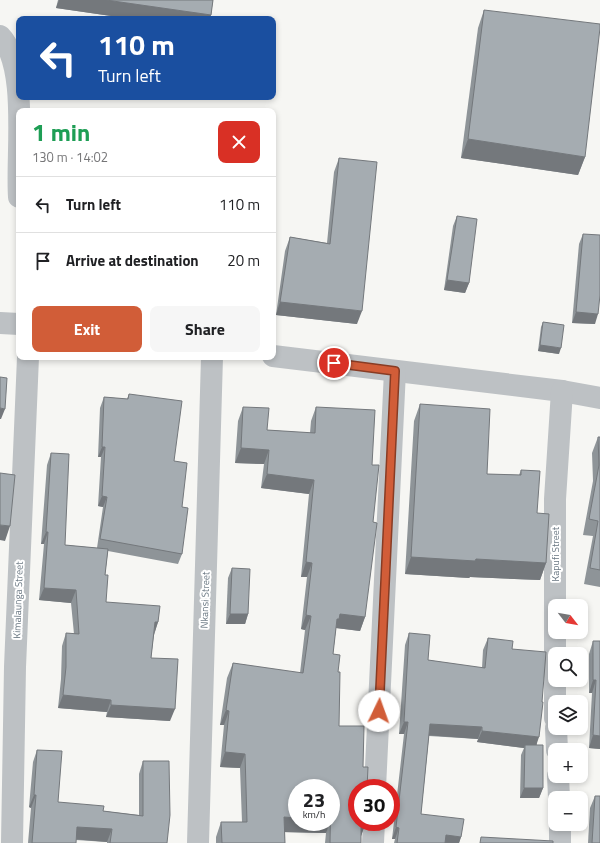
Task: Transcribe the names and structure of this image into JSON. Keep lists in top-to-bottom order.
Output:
{
  "streets": {
    "street": ["Kapufi Street", "Kimalaunga Street", "Nkansi Street"]
  },
  "north": "bottom right",
  "page": {
    "turn": ["110 m", "Turn left"],
    "heading": ["1 min", "130 m · 14:02"],
    "list": [
      {
        "name": "Turn left",
        "value": "110 m"
      },
      {
        "name": "Arrive at destination",
        "value": "20 m"
      }
    ],
    "buttons": ["Exit", "Share"],
    "map_buttons": ["+", "−"],
    "speed": "23 km/h",
    "limit": "30"
  }
}
